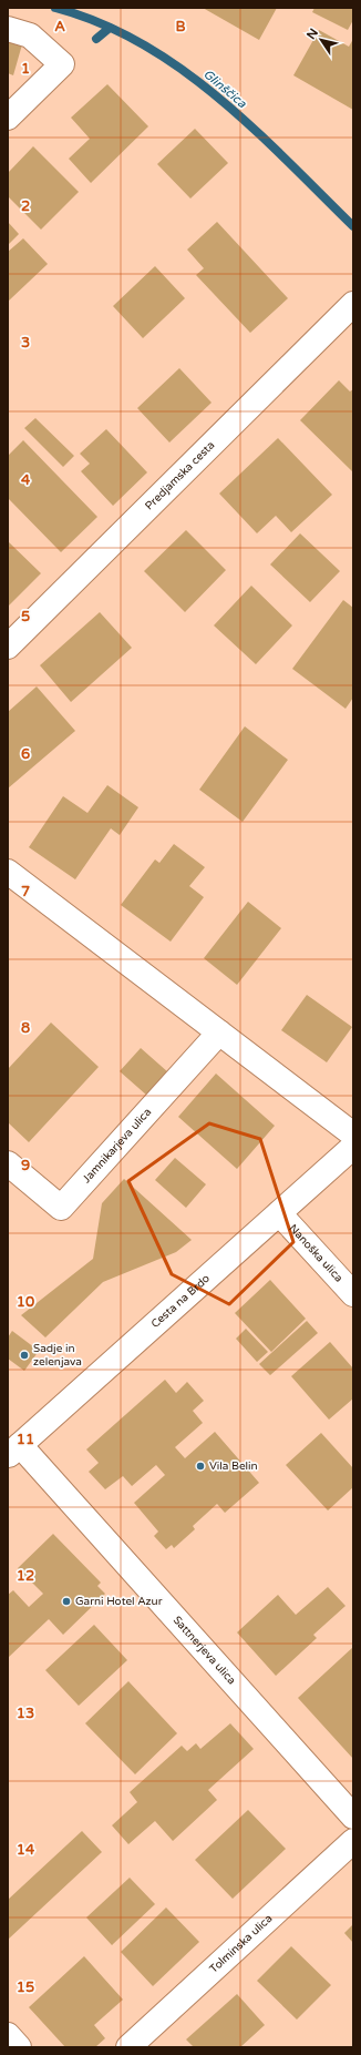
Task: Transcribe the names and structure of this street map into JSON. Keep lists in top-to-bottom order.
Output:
{
  "streets": {
    "street": [
      "Predjamska cesta",
      "Jamnikarjeva ulica",
      "Nanoška ulica",
      "Cesta na Brdo",
      "Sattnerjeva ulica",
      "Tolminska ulica"
    ]
  },
  "crossings": [
    ["Nanoška ulica", "Cesta na Brdo"],
    ["Cesta na Brdo", "Sattnerjeva ulica"]
  ],
  "water": ["Glinščica"],
  "places": ["Sadje in zelenjava", "Vila Belin", "Garni Hotel Azur"],
  "north": "top left",
  "grid": {
    "columns": ["A", "B"],
    "rows": [
      "1",
      "2",
      "3",
      "4",
      "5",
      "6",
      "7",
      "8",
      "9",
      "10",
      "11",
      "12",
      "13",
      "14",
      "15"
    ]
  }
}
